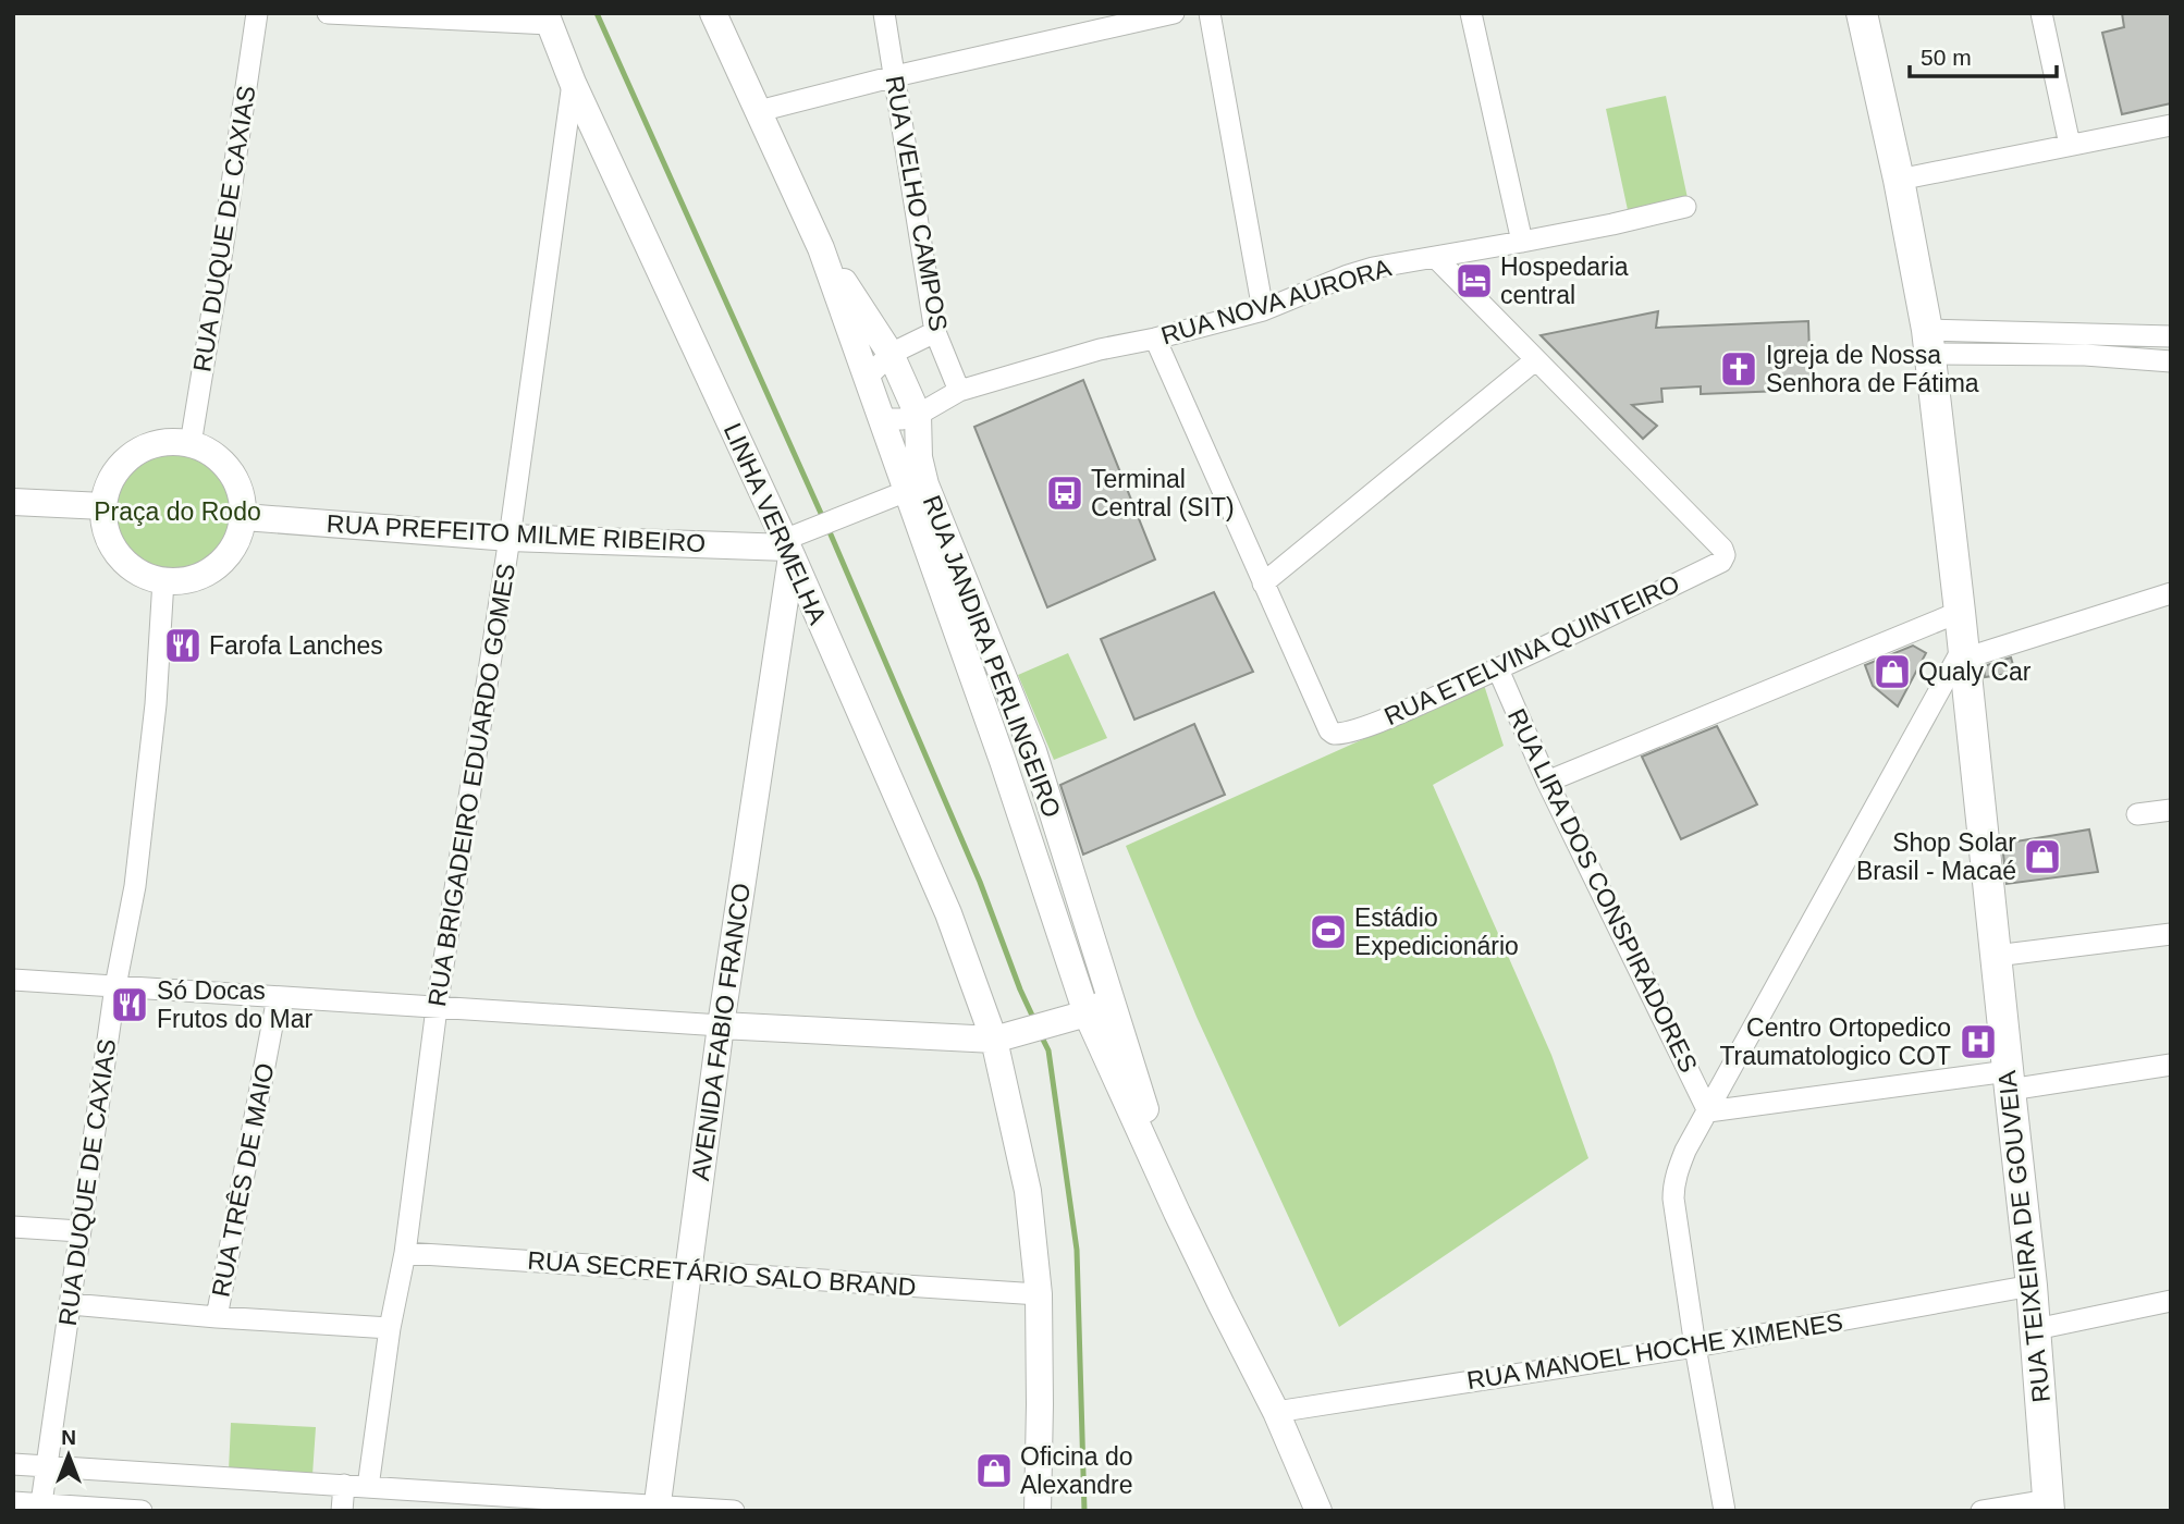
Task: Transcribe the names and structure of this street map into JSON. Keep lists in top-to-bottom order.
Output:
{
  "streets": {
    "highway": ["RUA TEIXEIRA DE GOUVEIA"],
    "main road": [
      "LINHA VERMELHA",
      "RUA PREFEITO MILME RIBEIRO",
      "RUA JANDIRA PERLINGEIRO",
      "AVENIDA FABIO FRANCO"
    ],
    "street": [
      "RUA VELHO CAMPOS",
      "RUA DUQUE DE CAXIAS",
      "RUA NOVA AURORA",
      "RUA ETELVINA QUINTEIRO",
      "RUA BRIGADEIRO EDUARDO GOMES",
      "RUA LIRA DOS CONSPIRADORES",
      "RUA TRÊS DE MAIO",
      "RUA SECRETÁRIO SALO BRAND",
      "RUA MANOEL HOCHE XIMENES"
    ]
  },
  "crossings": [
    ["RUA VELHO CAMPOS", "RUA NOVA AURORA"],
    ["RUA DUQUE DE CAXIAS", "RUA PREFEITO MILME RIBEIRO"],
    ["RUA NOVA AURORA", "RUA JANDIRA PERLINGEIRO"],
    ["LINHA VERMELHA", "RUA PREFEITO MILME RIBEIRO"],
    ["LINHA VERMELHA", "RUA BRIGADEIRO EDUARDO GOMES"],
    ["LINHA VERMELHA", "AVENIDA FABIO FRANCO"],
    ["LINHA VERMELHA", "RUA SECRETÁRIO SALO BRAND"],
    ["RUA PREFEITO MILME RIBEIRO", "RUA BRIGADEIRO EDUARDO GOMES"],
    ["RUA PREFEITO MILME RIBEIRO", "AVENIDA FABIO FRANCO"],
    ["RUA ETELVINA QUINTEIRO", "RUA LIRA DOS CONSPIRADORES"],
    ["RUA JANDIRA PERLINGEIRO", "RUA MANOEL HOCHE XIMENES"],
    ["RUA BRIGADEIRO EDUARDO GOMES", "RUA SECRETÁRIO SALO BRAND"],
    ["AVENIDA FABIO FRANCO", "RUA SECRETÁRIO SALO BRAND"],
    ["RUA TEIXEIRA DE GOUVEIA", "RUA MANOEL HOCHE XIMENES"]
  ],
  "parks": ["Praça do Rodo"],
  "places": {
    "hotel": ["Hospedaria central"],
    "church": ["Igreja de Nossa Senhora de Fátima"],
    "bus stop": ["Terminal Central (SIT)"],
    "restaurant": ["Farofa Lanches", "Só Docas Frutos do Mar"],
    "shop": ["Qualy Car", "Shop Solar Brasil - Macaé", "Oficina do Alexandre"],
    "sports": ["Estádio Expedicionário"],
    "hospital": ["Centro Ortopedico Traumatologico COT"]
  },
  "scale_bar": "50 m",
  "north": "top"
}
